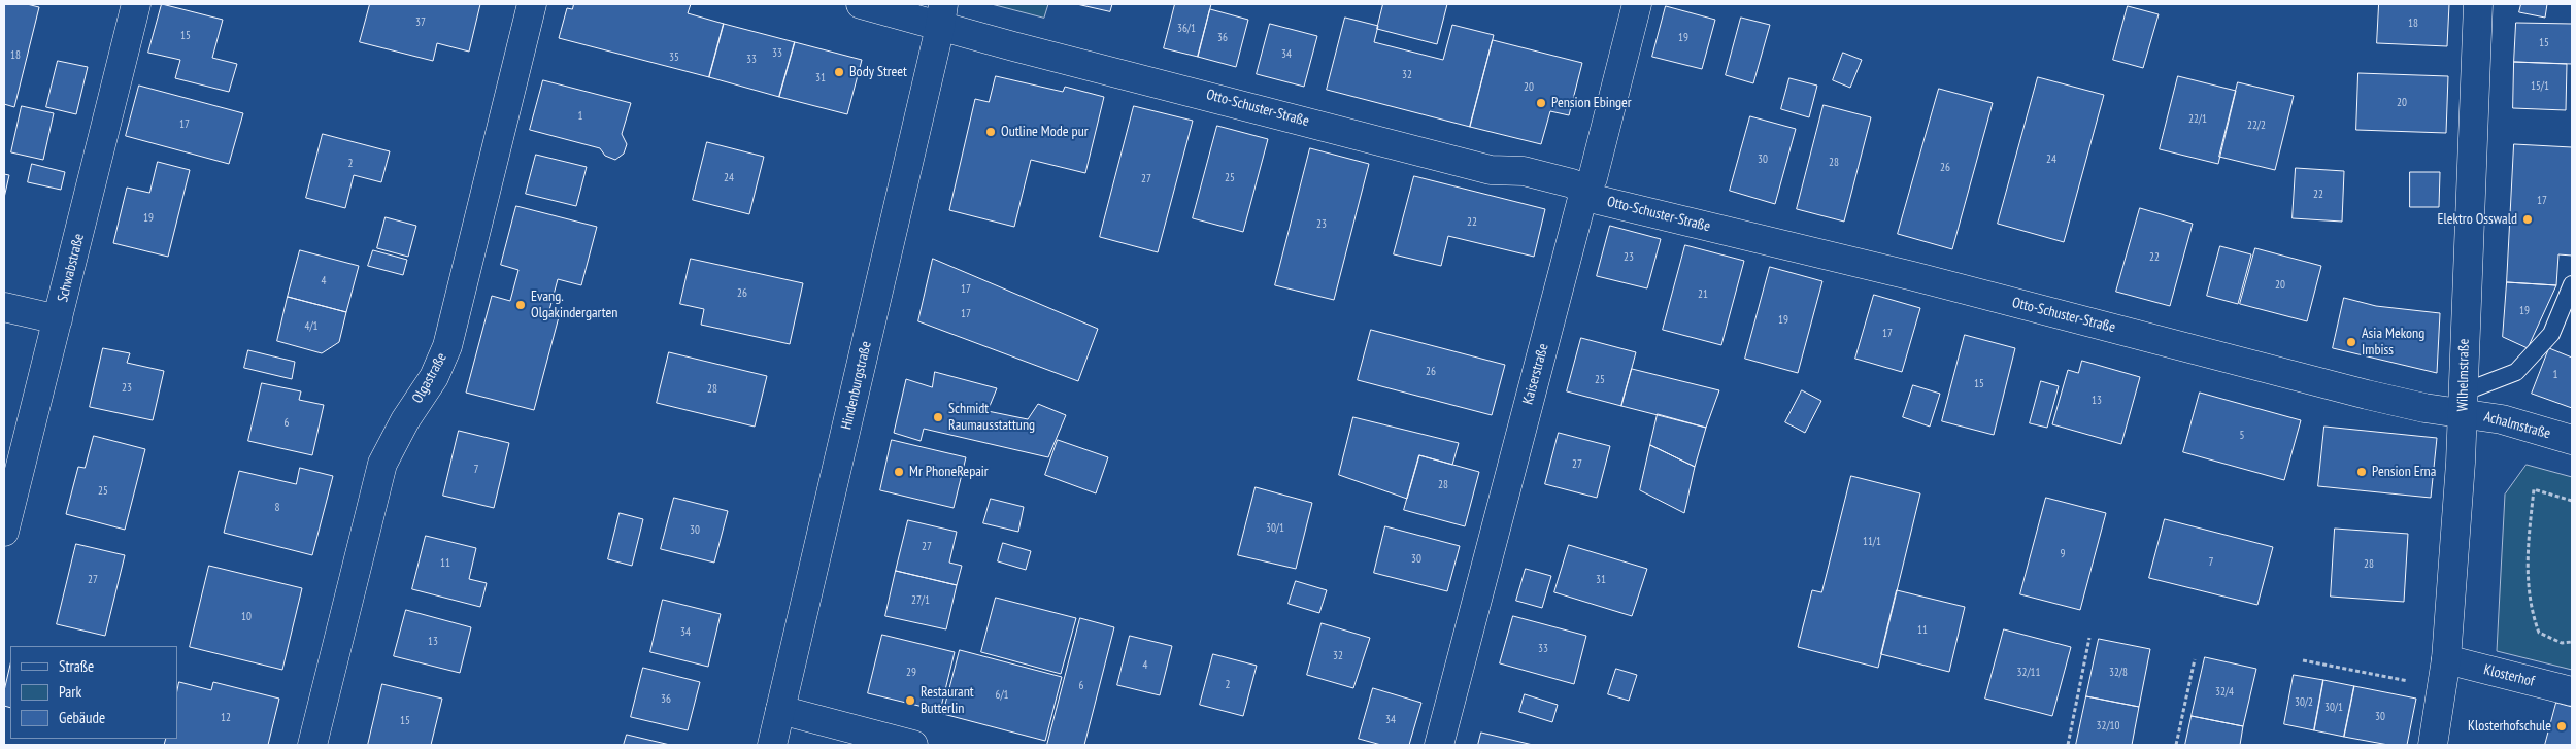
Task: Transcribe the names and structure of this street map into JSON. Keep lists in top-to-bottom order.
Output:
{
  "streets": {
    "street": [
      "Otto-Schuster-Straße",
      "Schwabstraße",
      "Kaiserstraße",
      "Wilhelmstraße",
      "Olgastraße",
      "Hindenburgstraße",
      "Achalmstraße",
      "Klosterhof"
    ]
  },
  "crossings": [
    ["Otto-Schuster-Straße", "Kaiserstraße"],
    ["Otto-Schuster-Straße", "Wilhelmstraße"],
    ["Otto-Schuster-Straße", "Hindenburgstraße"],
    ["Otto-Schuster-Straße", "Achalmstraße"],
    ["Wilhelmstraße", "Achalmstraße"],
    ["Wilhelmstraße", "Klosterhof"]
  ],
  "places": [
    "Body Street",
    "Pension Ebinger",
    "Outline Mode pur",
    "Elektro Osswald",
    "Evang. Olgakindergarten",
    "Asia Mekong Imbiss",
    "Schmidt Raumausstattung",
    "Mr PhoneRepair",
    "Pension Erna",
    "Restaurant Butterlin",
    "Klosterhofschule"
  ],
  "house_numbers": [
    "37",
    "18",
    "36/1",
    "15",
    "36",
    "19",
    "15",
    "33",
    "34",
    "18",
    "35",
    "33",
    "32",
    "31",
    "15/1",
    "20",
    "20",
    "1",
    "22/1",
    "17",
    "22/2",
    "30",
    "24",
    "28",
    "2",
    "26",
    "24",
    "25",
    "27",
    "22",
    "17",
    "19",
    "22",
    "23",
    "23",
    "22",
    "4",
    "20",
    "17",
    "26",
    "21",
    "19",
    "17",
    "19",
    "4/1",
    "17",
    "26",
    "1",
    "25",
    "15",
    "23",
    "28",
    "13",
    "6",
    "5",
    "27",
    "7",
    "28",
    "25",
    "8",
    "30/1",
    "30",
    "11/1",
    "27",
    "9",
    "30",
    "7",
    "11",
    "28",
    "27",
    "31",
    "27/1",
    "10",
    "11",
    "34",
    "13",
    "33",
    "32",
    "4",
    "29",
    "32/11",
    "32/8",
    "2",
    "6",
    "32/4",
    "6/1",
    "36",
    "30/2",
    "30/1",
    "30",
    "12",
    "34",
    "15",
    "32/10"
  ],
  "legend": ["Straße", "Park", "Gebäude"]
}
